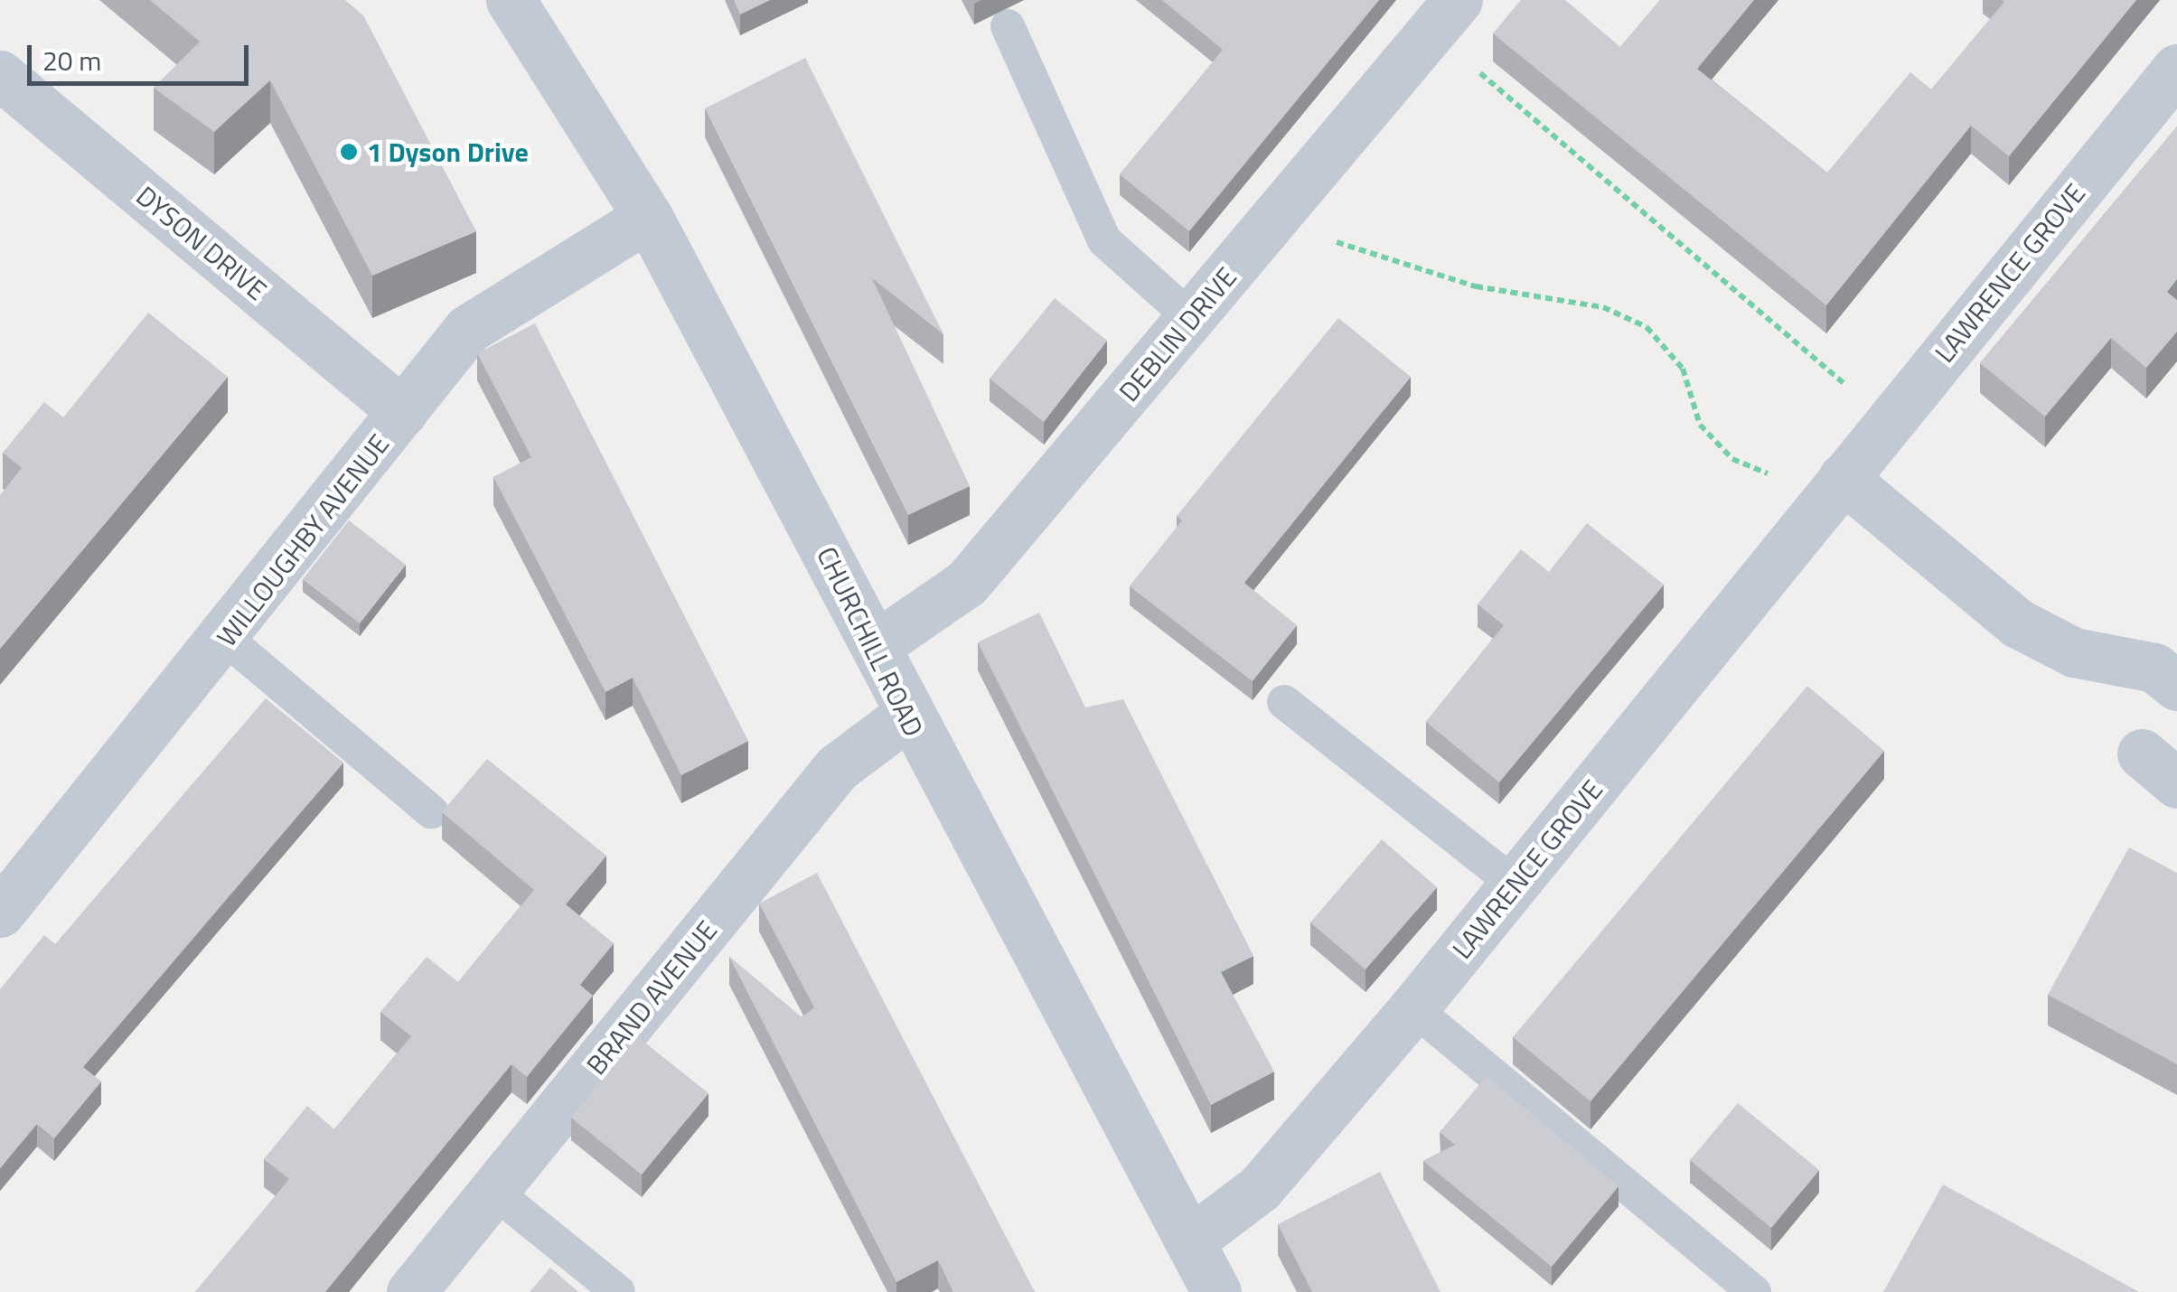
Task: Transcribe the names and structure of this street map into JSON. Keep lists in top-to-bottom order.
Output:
{
  "streets": {
    "street": [
      "DYSON DRIVE",
      "LAWRENCE GROVE",
      "DEBLIN DRIVE",
      "WILLOUGHBY AVENUE",
      "CHURCHILL ROAD",
      "BRAND AVENUE"
    ]
  },
  "crossings": [
    ["DYSON DRIVE", "WILLOUGHBY AVENUE"],
    ["LAWRENCE GROVE", "CHURCHILL ROAD"],
    ["DEBLIN DRIVE", "CHURCHILL ROAD"],
    ["WILLOUGHBY AVENUE", "CHURCHILL ROAD"],
    ["CHURCHILL ROAD", "BRAND AVENUE"]
  ],
  "places": ["1 Dyson Drive"],
  "scale_bar": "20 m"
}
